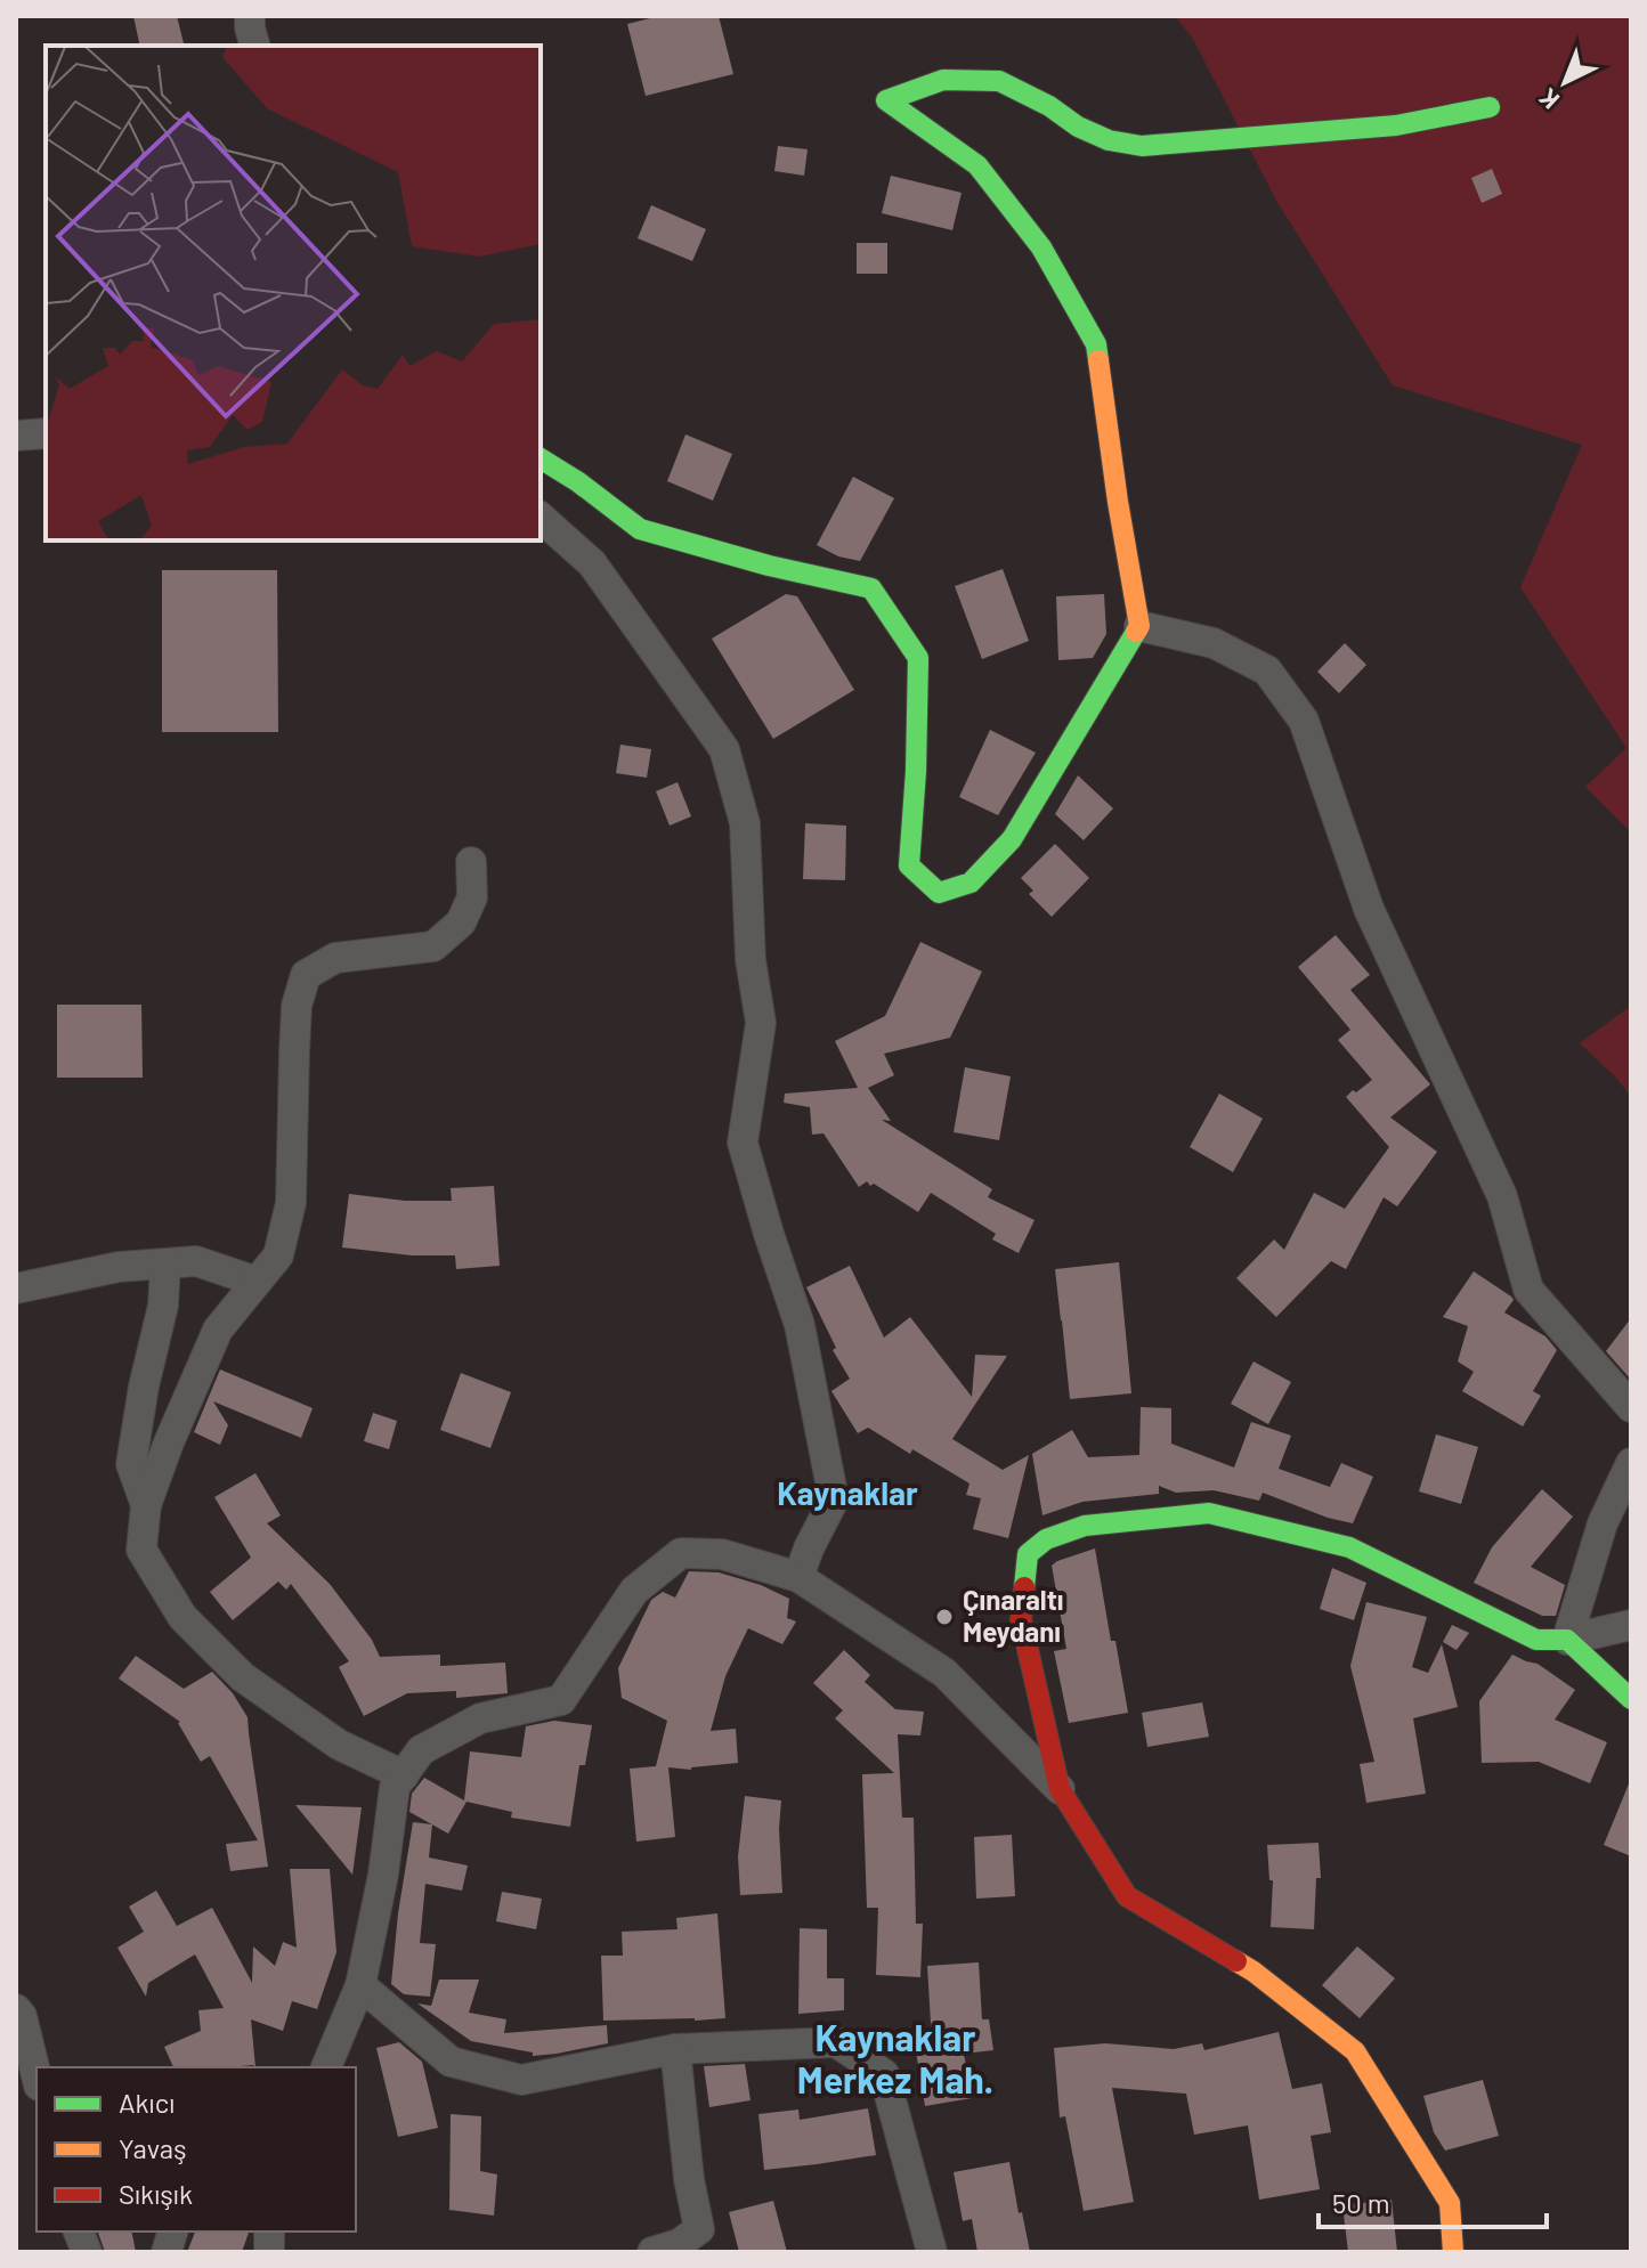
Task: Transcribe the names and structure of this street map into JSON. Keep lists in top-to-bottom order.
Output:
{
  "districts": ["Kaynaklar", "Kaynaklar Merkez Mah."],
  "places": ["Çınaraltı Meydanı"],
  "legend": ["Akıcı", "Yavaş", "Sıkışık"],
  "scale_bar": "50 m",
  "north": "bottom left"
}
